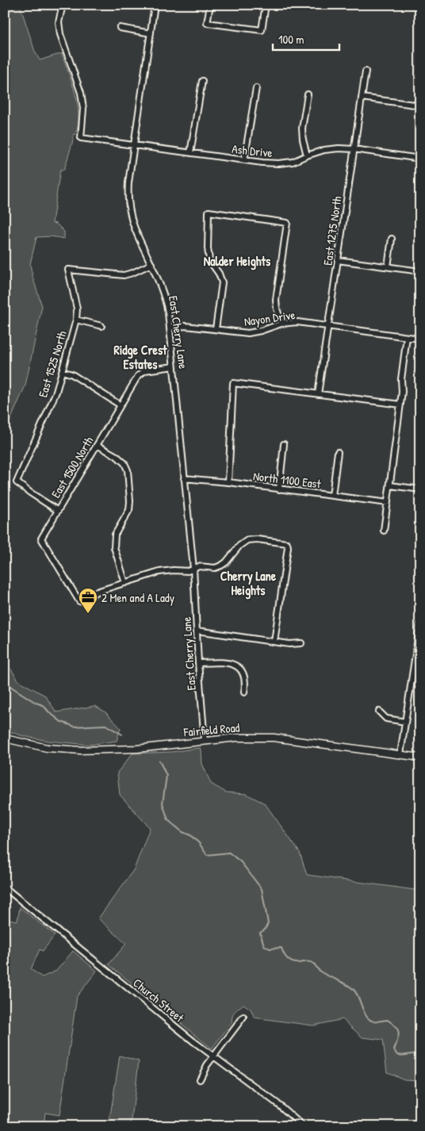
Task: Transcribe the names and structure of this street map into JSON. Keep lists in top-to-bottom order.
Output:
{
  "streets": {
    "main road": ["Fairfield Road"],
    "street": [
      "Ash Drive",
      "East 1275 North",
      "Nayon Drive",
      "East Cherry Lane",
      "East 1525 North",
      "East 1500 North",
      "North 1100 East",
      "Church Street"
    ]
  },
  "crossings": [
    ["Ash Drive", "East 1275 North"],
    ["Ash Drive", "East Cherry Lane"],
    ["East 1275 North", "Nayon Drive"],
    ["Nayon Drive", "East Cherry Lane"],
    ["East Cherry Lane", "East 1525 North"],
    ["East Cherry Lane", "East 1500 North"],
    ["East Cherry Lane", "North 1100 East"],
    ["East Cherry Lane", "Fairfield Road"],
    ["East 1525 North", "East 1500 North"]
  ],
  "districts": ["Nalder Heights", "Ridge Crest Estates", "Cherry Lane Heights"],
  "places": {
    "office": ["2 Men and A Lady"]
  },
  "scale_bar": "100 m"
}
